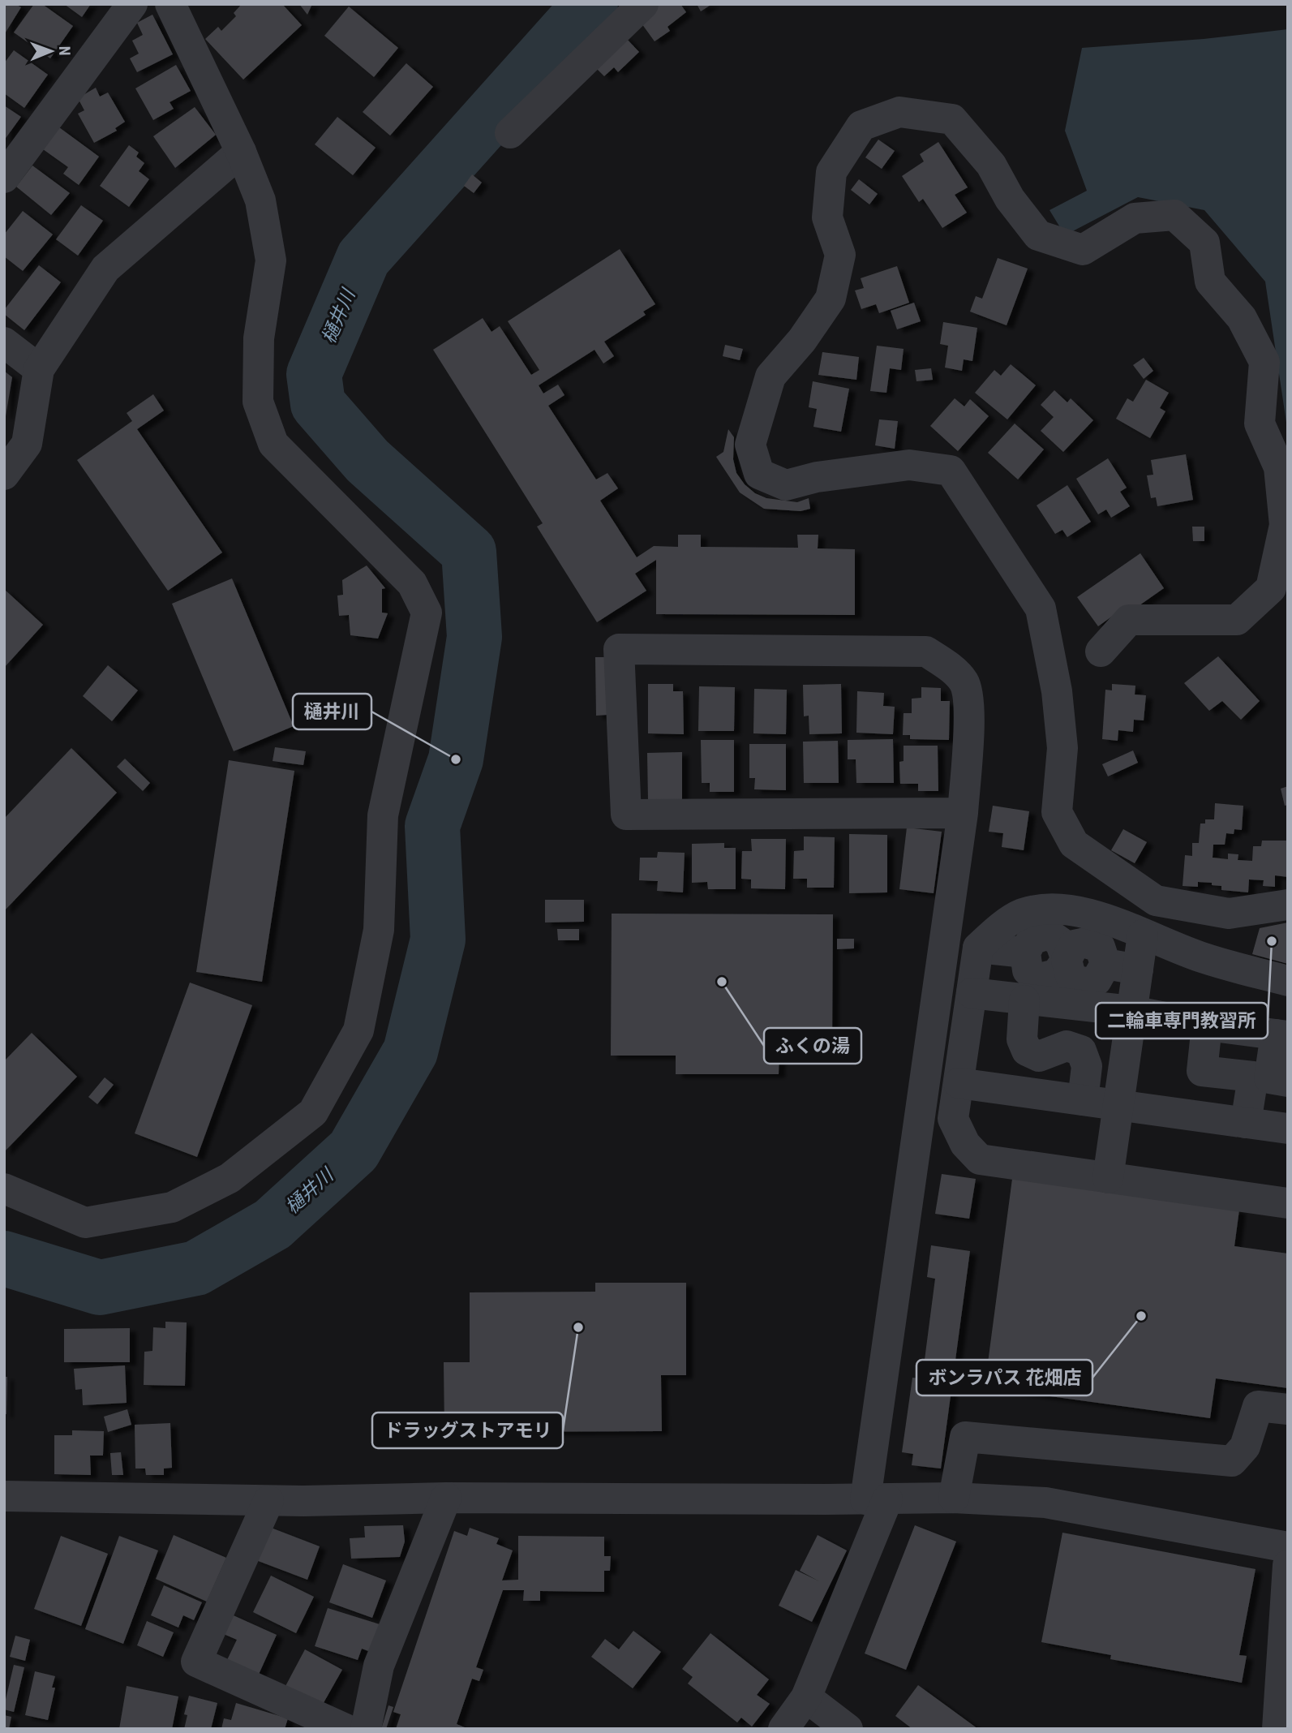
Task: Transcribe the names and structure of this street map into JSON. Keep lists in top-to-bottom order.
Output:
{
  "water": ["樋井川"],
  "places": [
    "樋井川",
    "二輪車専門教習所",
    "ふくの湯",
    "ボンラパス 花畑店",
    "ドラッグストアモリ"
  ],
  "north": "right"
}
